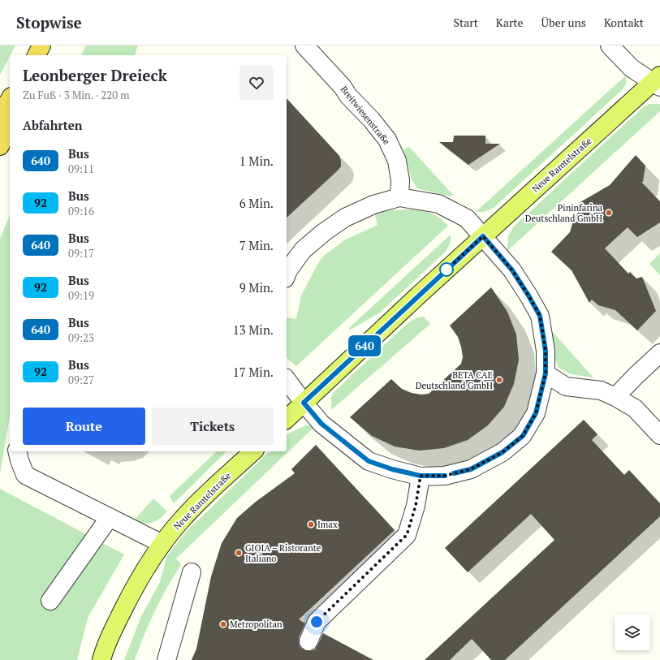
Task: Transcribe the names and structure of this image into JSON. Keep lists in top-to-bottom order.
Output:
{
  "streets": {
    "main road": ["Neue Ramtelstraße"],
    "street": ["Breitwiesenstraße"]
  },
  "places": [
    "Pininfarina Deutschland GmbH",
    "BETA CAE Deutschland GmbH",
    "Imax",
    "GIOIA – Ristorante Italiano",
    "Metropolitan"
  ],
  "lines": ["bus line 640"],
  "page": {
    "header": "Stopwise",
    "nav": [
      "Start",
      "Karte",
      "Über uns",
      "Kontakt"
    ],
    "on_map": "640",
    "heading": [
      ["Leonberger Dreieck", "Zu Fuß · 3 Min. · 220 m"],
      "Abfahrten"
    ],
    "list": [
      {
        "mark": "640",
        "name": "Bus",
        "note": "09:11",
        "value": "1 Min."
      },
      {
        "mark": "92",
        "name": "Bus",
        "note": "09:16",
        "value": "6 Min."
      },
      {
        "mark": "640",
        "name": "Bus",
        "note": "09:17",
        "value": "7 Min."
      },
      {
        "mark": "92",
        "name": "Bus",
        "note": "09:19",
        "value": "9 Min."
      },
      {
        "mark": "640",
        "name": "Bus",
        "note": "09:23",
        "value": "13 Min."
      },
      {
        "mark": "92",
        "name": "Bus",
        "note": "09:27",
        "value": "17 Min."
      }
    ],
    "buttons": ["Route", "Tickets"]
  }
}
